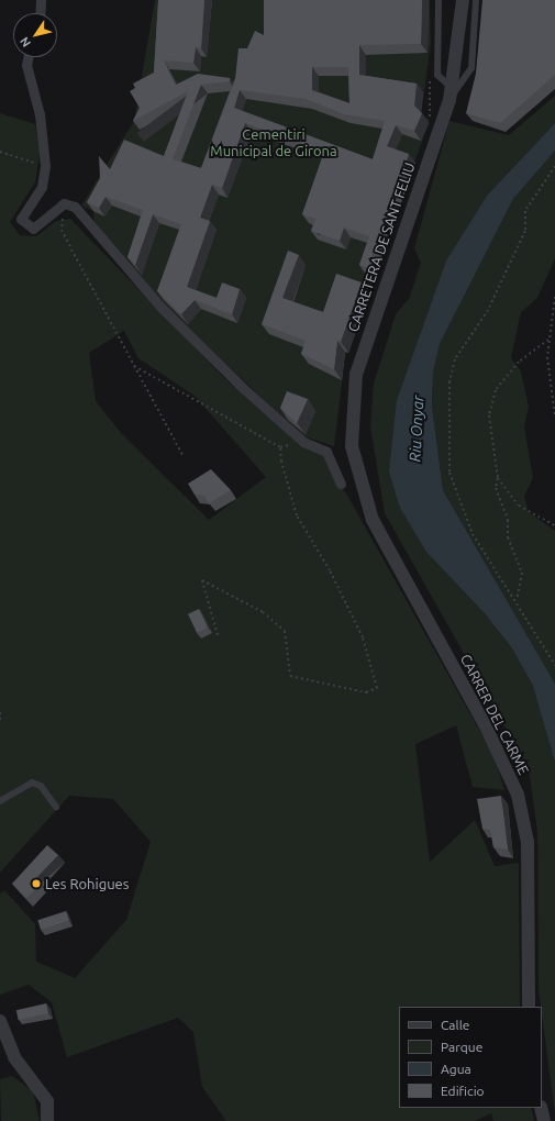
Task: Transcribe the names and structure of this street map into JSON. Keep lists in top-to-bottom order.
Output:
{
  "streets": {
    "street": ["CARRETERA DE SANT FELIU", "CARRER DEL CARME"]
  },
  "crossings": [
    ["CARRETERA DE SANT FELIU", "CARRER DEL CARME"]
  ],
  "water": ["Riu Onyar"],
  "parks": ["Cementiri Municipal de Girona"],
  "places": ["Les Rohigues"],
  "legend": [
    "Calle",
    "Parque",
    "Agua",
    "Edificio"
  ],
  "north": "bottom left"
}
